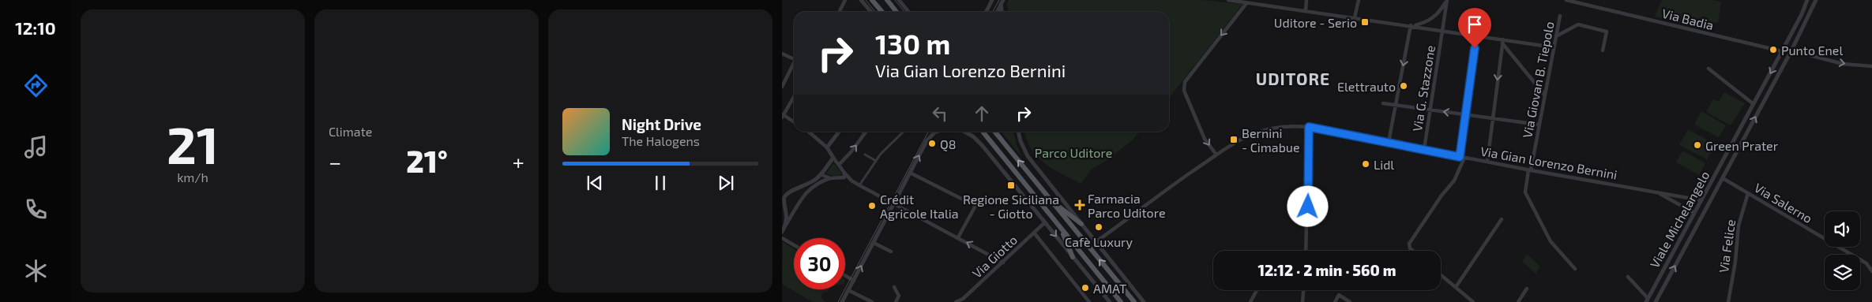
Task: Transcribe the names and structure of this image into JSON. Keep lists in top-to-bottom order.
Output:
{
  "streets": {
    "street": [
      "Via Badia",
      "Via Giovan B. Tiepolo",
      "Via G. Stazzone",
      "Via Gian Lorenzo Bernini",
      "Via Salerno",
      "Viale Michelangelo",
      "Via Felice",
      "Via Giotto"
    ]
  },
  "crossings": [
    ["Via Badia", "Viale Michelangelo"],
    ["Via Giovan B. Tiepolo", "Via Gian Lorenzo Bernini"],
    ["Via G. Stazzone", "Via Gian Lorenzo Bernini"],
    ["Via Gian Lorenzo Bernini", "Viale Michelangelo"],
    ["Via Salerno", "Viale Michelangelo"],
    ["Via Salerno", "Via Felice"]
  ],
  "districts": ["UDITORE"],
  "parks": ["Parco Uditore"],
  "places": {
    "transit": ["Uditore - Serio", "Bernini - Cimabue", "Regione Siciliana - Giotto"],
    "other": [
      "Punto Enel",
      "Elettrauto",
      "Q8",
      "Green Prater",
      "Lidl",
      "Crédit Agricole Italia",
      "Cafè Luxury",
      "AMAT"
    ],
    "health": ["Farmacia Parco Uditore"]
  },
  "page": {
    "tabs": "12:10",
    "tile": [
      ["21", "km/h"],
      "Climate"
    ],
    "turn": ["130 m", "Via Gian Lorenzo Bernini"],
    "song": ["Night Drive", "The Halogens"],
    "heat": ["−", "21°", "+"],
    "limit": "30",
    "trip": "12:12 · 2 min · 560 m"
  }
}
